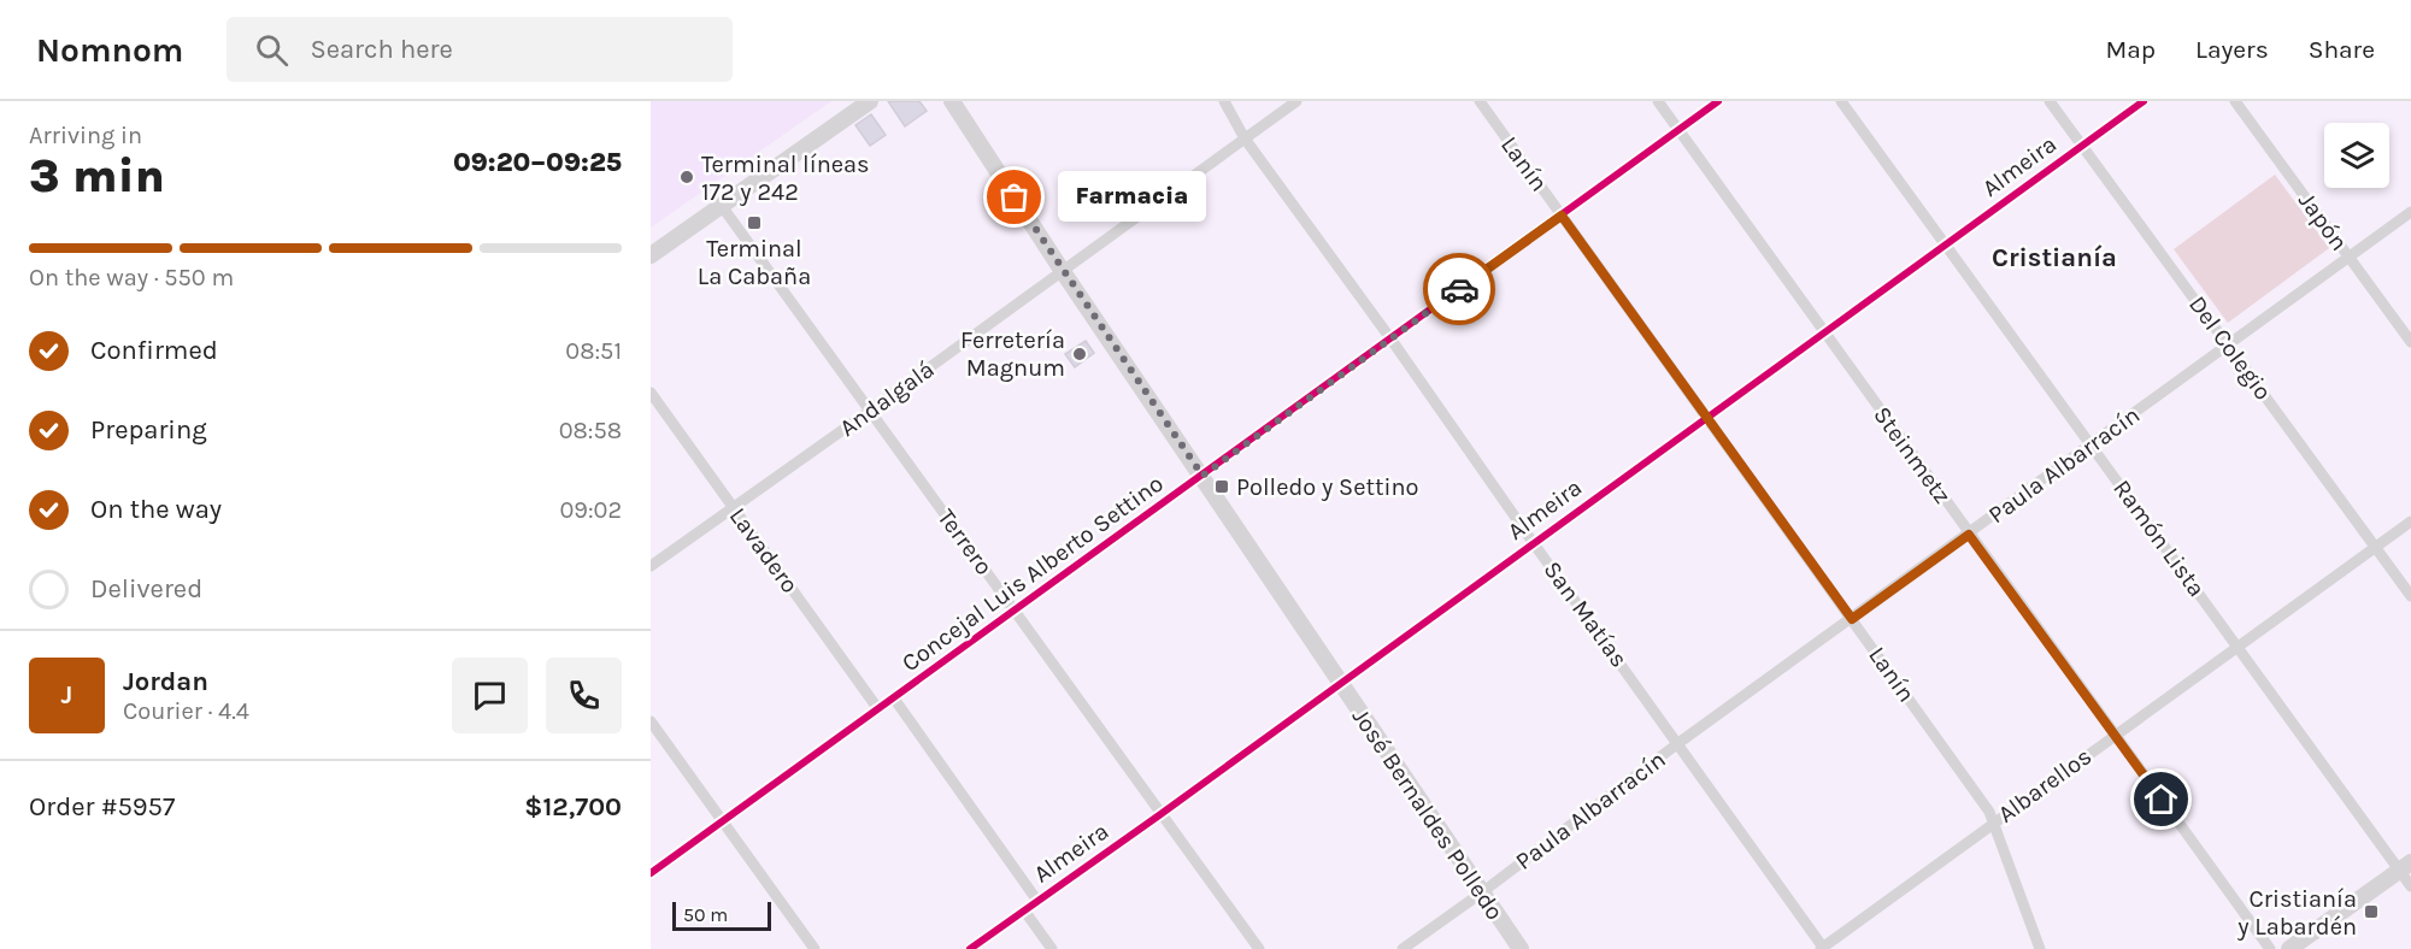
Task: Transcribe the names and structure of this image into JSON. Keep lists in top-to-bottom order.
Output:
{
  "streets": {
    "main road": ["José Bernaldes Polledo"],
    "street": [
      "Lanín",
      "Almeira",
      "Japón",
      "Del Colegio",
      "Andalgalá",
      "Steinmetz",
      "Paula Albarracín",
      "Ramón Lista",
      "Terrero",
      "Lavadero",
      "Concejal Luis Alberto Settino",
      "San Matías",
      "Albarellos"
    ]
  },
  "crossings": [
    ["Lanín", "Almeira"],
    ["Lanín", "Paula Albarracín"],
    ["Lanín", "Concejal Luis Alberto Settino"],
    ["Lanín", "Albarellos"],
    ["Almeira", "Del Colegio"],
    ["Almeira", "Steinmetz"],
    ["Almeira", "Ramón Lista"],
    ["Almeira", "Terrero"],
    ["Almeira", "San Matías"],
    ["Almeira", "José Bernaldes Polledo"],
    ["Japón", "Paula Albarracín"],
    ["Del Colegio", "Paula Albarracín"],
    ["Del Colegio", "Albarellos"],
    ["Andalgalá", "Terrero"],
    ["Andalgalá", "Lavadero"],
    ["Andalgalá", "San Matías"],
    ["Andalgalá", "José Bernaldes Polledo"],
    ["Steinmetz", "Paula Albarracín"],
    ["Steinmetz", "Concejal Luis Alberto Settino"],
    ["Steinmetz", "Albarellos"],
    ["Paula Albarracín", "Ramón Lista"],
    ["Paula Albarracín", "San Matías"],
    ["Paula Albarracín", "José Bernaldes Polledo"],
    ["Ramón Lista", "Albarellos"],
    ["Terrero", "Concejal Luis Alberto Settino"],
    ["Lavadero", "Concejal Luis Alberto Settino"],
    ["Concejal Luis Alberto Settino", "San Matías"],
    ["Concejal Luis Alberto Settino", "José Bernaldes Polledo"],
    ["San Matías", "Albarellos"]
  ],
  "districts": ["Cristianía"],
  "places": {
    "other": ["Terminal líneas 172 y 242", "Farmacia", "Ferretería Magnum"],
    "transit": ["Terminal La Cabaña", "Polledo y Settino", "Cristianía y Labardén"]
  },
  "scale_bar": "50 m",
  "page": {
    "header": "Nomnom",
    "search": "Search here",
    "nav": ["Map", "Layers", "Share"],
    "heading": ["3 min", "Arriving in", "09:20–09:25"],
    "panel": [
      "Jordan",
      "Courier · 4.4",
      "Order #5957",
      "$12,700"
    ],
    "bubble": "Farmacia",
    "bar": "On the way · 550 m",
    "list": [
      ["Confirmed", "08:51"],
      ["Preparing", "08:58"],
      ["On the way", "09:02"],
      "Delivered"
    ],
    "round": "J",
    "scale": "50 m"
  }
}
